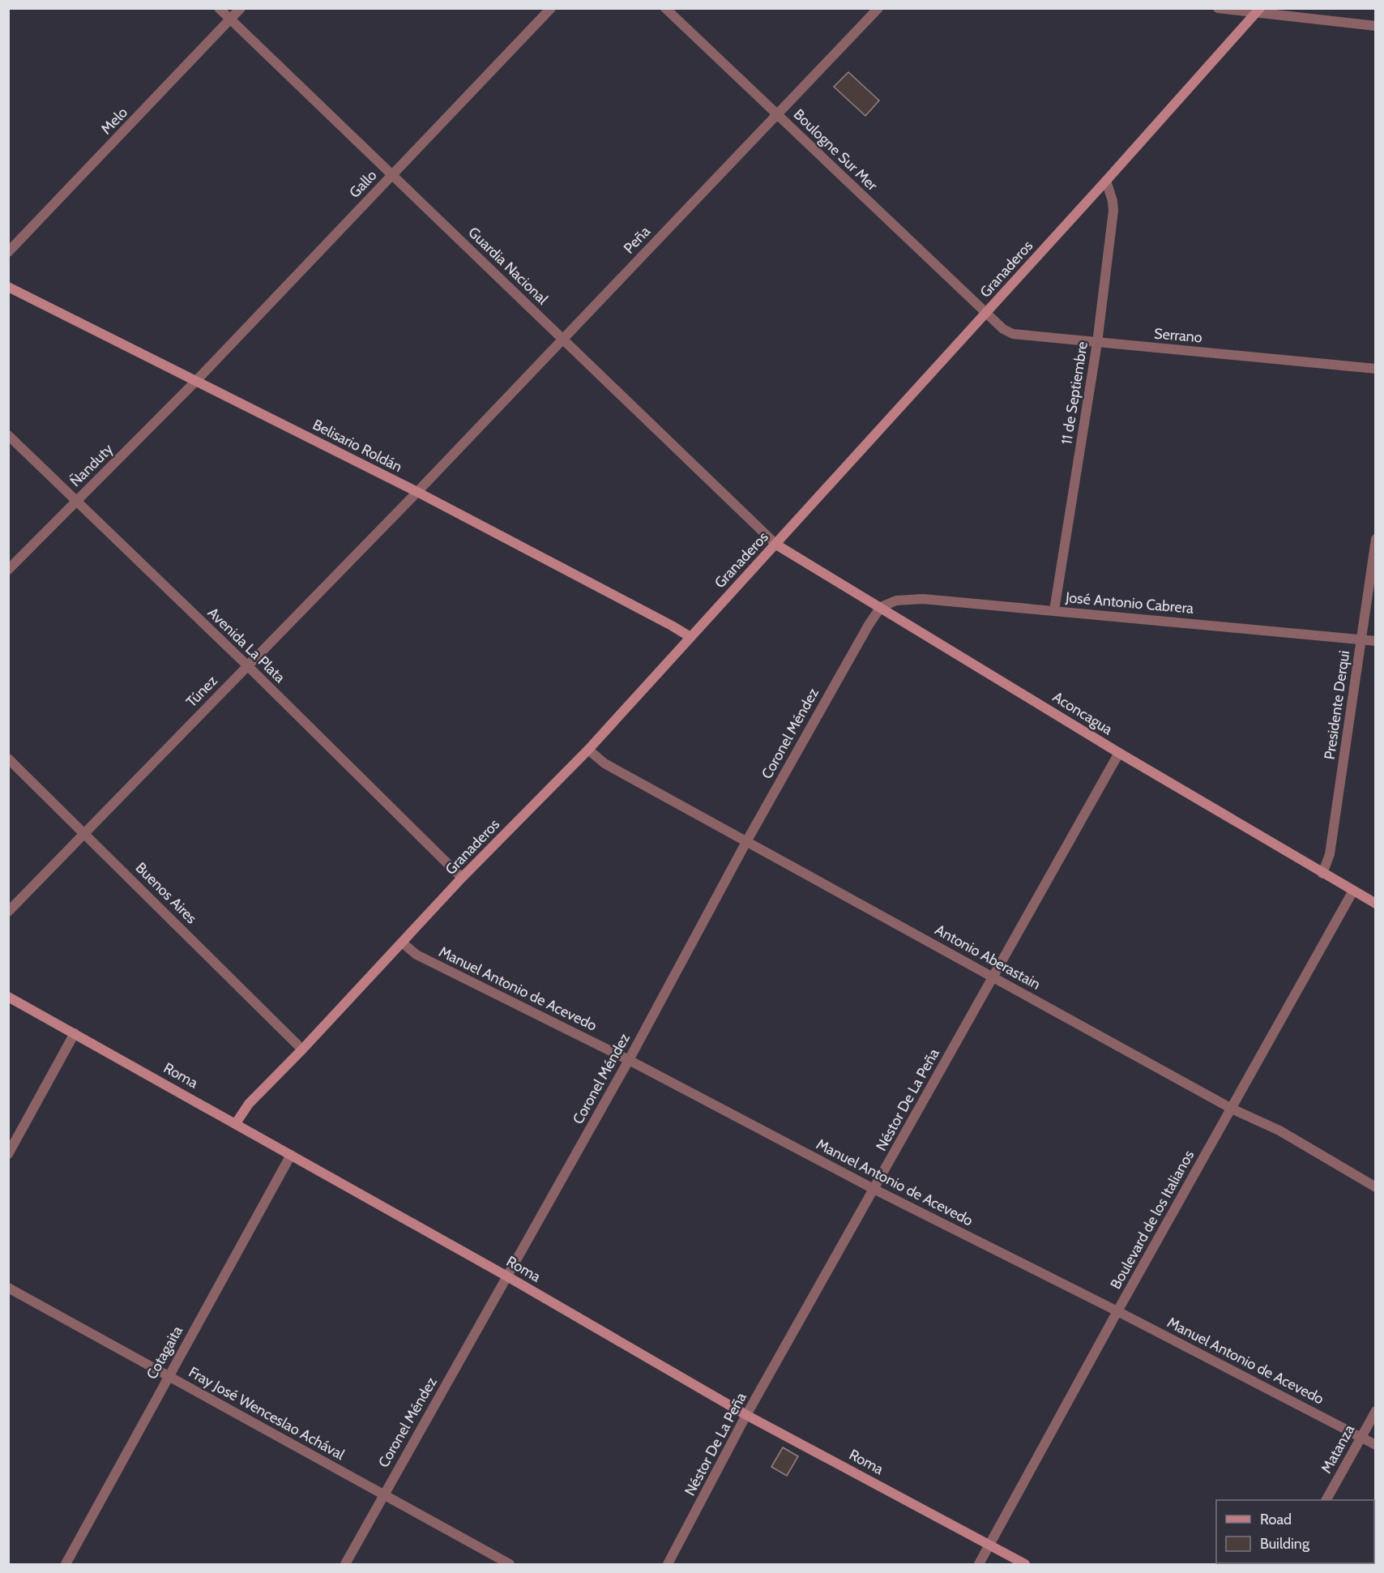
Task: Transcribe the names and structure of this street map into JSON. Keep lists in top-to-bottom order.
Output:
{
  "streets": {
    "street": [
      "Melo",
      "Boulogne Sur Mer",
      "Gallo",
      "Peña",
      "Guardia Nacional",
      "Granaderos",
      "Serrano",
      "11 de Septiembre",
      "Belisario Roldán",
      "Ñanduty",
      "José Antonio Cabrera",
      "Avenida La Plata",
      "Túnez",
      "Presidente Derqui",
      "Aconcagua",
      "Coronel Méndez",
      "Buenos Aires",
      "Antonio Aberastain",
      "Manuel Antonio de Acevedo",
      "Roma",
      "Néstor De La Peña",
      "Boulevard de los Italianos",
      "Cotagaita",
      "Fray José Wenceslao Achával",
      "Matanza"
    ]
  },
  "crossings": [
    ["Melo", "Guardia Nacional"],
    ["Boulogne Sur Mer", "Peña"],
    ["Boulogne Sur Mer", "Granaderos"],
    ["Boulogne Sur Mer", "Serrano"],
    ["Gallo", "Guardia Nacional"],
    ["Gallo", "Belisario Roldán"],
    ["Gallo", "Ñanduty"],
    ["Peña", "Guardia Nacional"],
    ["Peña", "Belisario Roldán"],
    ["Peña", "Túnez"],
    ["Guardia Nacional", "Granaderos"],
    ["Guardia Nacional", "Aconcagua"],
    ["Granaderos", "Serrano"],
    ["Granaderos", "11 de Septiembre"],
    ["Granaderos", "Belisario Roldán"],
    ["Granaderos", "Avenida La Plata"],
    ["Granaderos", "Aconcagua"],
    ["Granaderos", "Buenos Aires"],
    ["Granaderos", "Antonio Aberastain"],
    ["Granaderos", "Manuel Antonio de Acevedo"],
    ["Granaderos", "Roma"],
    ["Serrano", "11 de Septiembre"],
    ["11 de Septiembre", "José Antonio Cabrera"],
    ["Belisario Roldán", "Ñanduty"],
    ["Belisario Roldán", "Túnez"],
    ["Ñanduty", "Avenida La Plata"],
    ["José Antonio Cabrera", "Presidente Derqui"],
    ["José Antonio Cabrera", "Aconcagua"],
    ["José Antonio Cabrera", "Coronel Méndez"],
    ["Avenida La Plata", "Túnez"],
    ["Túnez", "Buenos Aires"],
    ["Presidente Derqui", "Aconcagua"],
    ["Aconcagua", "Coronel Méndez"],
    ["Aconcagua", "Néstor De La Peña"],
    ["Aconcagua", "Boulevard de los Italianos"],
    ["Coronel Méndez", "Antonio Aberastain"],
    ["Coronel Méndez", "Manuel Antonio de Acevedo"],
    ["Coronel Méndez", "Roma"],
    ["Coronel Méndez", "Fray José Wenceslao Achával"],
    ["Antonio Aberastain", "Néstor De La Peña"],
    ["Antonio Aberastain", "Boulevard de los Italianos"],
    ["Manuel Antonio de Acevedo", "Néstor De La Peña"],
    ["Manuel Antonio de Acevedo", "Boulevard de los Italianos"],
    ["Manuel Antonio de Acevedo", "Matanza"],
    ["Roma", "Néstor De La Peña"],
    ["Roma", "Boulevard de los Italianos"],
    ["Roma", "Cotagaita"],
    ["Cotagaita", "Fray José Wenceslao Achával"]
  ],
  "legend": ["Road", "Building"]
}
